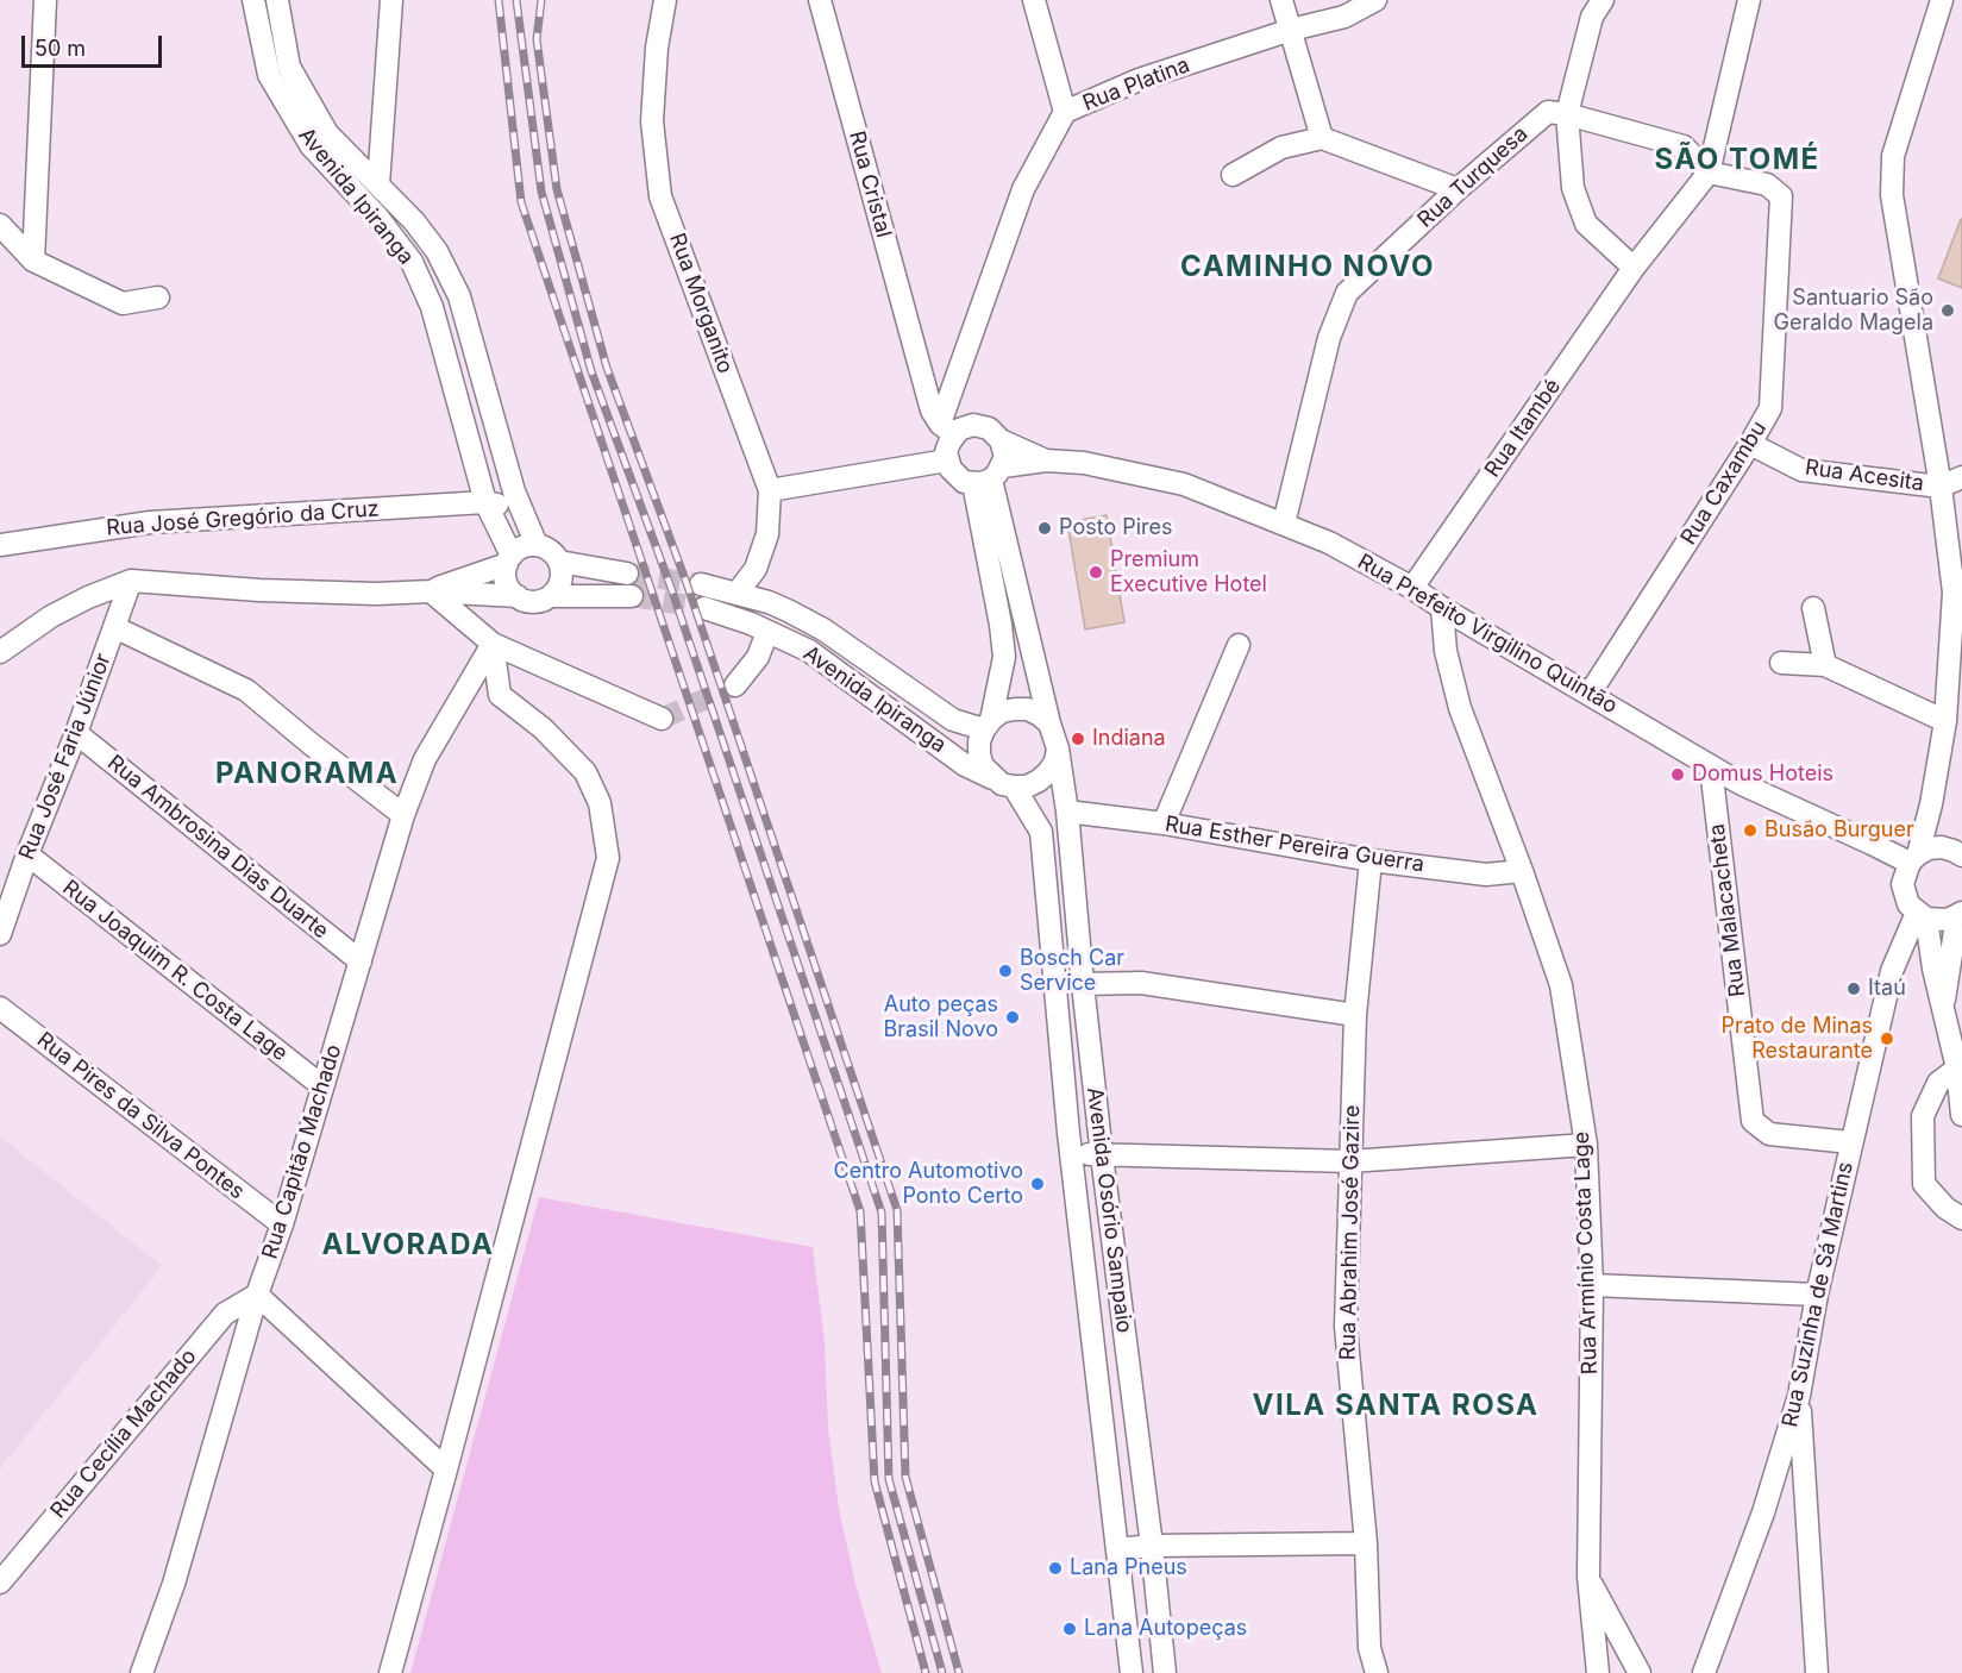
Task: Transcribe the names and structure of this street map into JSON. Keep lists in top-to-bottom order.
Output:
{
  "streets": {
    "street": [
      "Rua Platina",
      "Rua Turquesa",
      "Rua Cristal",
      "Avenida Ipiranga",
      "Rua Morganito",
      "Rua Itambé",
      "Rua Acesita",
      "Rua Caxambu",
      "Rua José Gregório da Cruz",
      "Rua Prefeito Virgilino Quintão",
      "Rua José Faria Júnior",
      "Rua Esther Pereira Guerra",
      "Rua Ambrosina Dias Duarte",
      "Rua Malacacheta",
      "Rua Joaquim R. Costa Lage",
      "Rua Pires da Silva Pontes",
      "Rua Capitão Machado",
      "Avenida Osório Sampaio",
      "Rua Abrahim José Gazire",
      "Rua Armínio Costa Lage",
      "Rua Suzinha de Sá Martins",
      "Rua Cecília Machado"
    ]
  },
  "crossings": [
    ["Rua Platina", "Rua Cristal"],
    ["Rua Platina", "Rua Prefeito Virgilino Quintão"],
    ["Rua Turquesa", "Rua Prefeito Virgilino Quintão"],
    ["Rua Cristal", "Rua Prefeito Virgilino Quintão"],
    ["Avenida Ipiranga", "Rua Morganito"],
    ["Avenida Ipiranga", "Rua José Gregório da Cruz"],
    ["Avenida Ipiranga", "Avenida Osório Sampaio"],
    ["Rua Itambé", "Rua Caxambu"],
    ["Rua Itambé", "Rua Prefeito Virgilino Quintão"],
    ["Rua Acesita", "Rua Caxambu"],
    ["Rua Caxambu", "Rua Prefeito Virgilino Quintão"],
    ["Rua Prefeito Virgilino Quintão", "Rua Malacacheta"],
    ["Rua Prefeito Virgilino Quintão", "Rua Armínio Costa Lage"],
    ["Rua José Faria Júnior", "Rua Ambrosina Dias Duarte"],
    ["Rua José Faria Júnior", "Rua Joaquim R. Costa Lage"],
    ["Rua Esther Pereira Guerra", "Avenida Osório Sampaio"],
    ["Rua Esther Pereira Guerra", "Rua Abrahim José Gazire"],
    ["Rua Esther Pereira Guerra", "Rua Armínio Costa Lage"],
    ["Rua Ambrosina Dias Duarte", "Rua Capitão Machado"],
    ["Rua Malacacheta", "Rua Suzinha de Sá Martins"],
    ["Rua Joaquim R. Costa Lage", "Rua Capitão Machado"],
    ["Rua Pires da Silva Pontes", "Rua Capitão Machado"],
    ["Rua Capitão Machado", "Rua Cecília Machado"]
  ],
  "districts": [
    "SÃO TOMÉ",
    "CAMINHO NOVO",
    "PANORAMA",
    "ALVORADA",
    "VILA SANTA ROSA"
  ],
  "places": [
    "Santuario São Geraldo Magela",
    "Posto Pires",
    "Premium Executive Hotel",
    "Indiana",
    "Domus Hoteis",
    "Busão Burguer",
    "Bosch Car Service",
    "Itaú",
    "Auto peças Brasil Novo",
    "Prato de Minas Restaurante",
    "Centro Automotivo Ponto Certo",
    "Lana Pneus",
    "Lana Autopeças"
  ],
  "scale_bar": "50 m"
}
